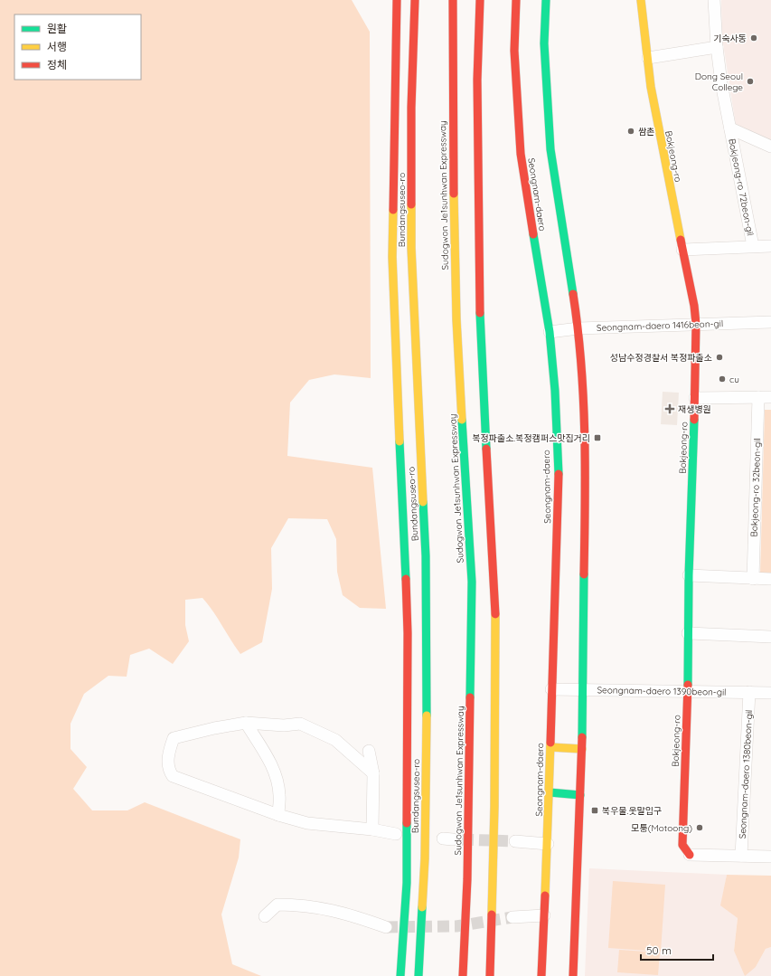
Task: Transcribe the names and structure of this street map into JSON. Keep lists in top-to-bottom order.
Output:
{
  "streets": {
    "main road": [
      "Bokjeong-ro",
      "Seongnam-daero",
      "Sudogwon Je1sunhwan Expressway",
      "Bundangsuseo-ro"
    ],
    "street": [
      "Bokjeong-ro 72beon-gil",
      "Seongnam-daero 1416beon-gil",
      "Bokjeong-ro 32beon-gil",
      "Seongnam-daero 1390beon-gil",
      "Seongnam-daero 1380beon-gil"
    ]
  },
  "crossings": [
    ["Bokjeong-ro", "Seongnam-daero 1416beon-gil"],
    ["Bokjeong-ro", "Seongnam-daero 1390beon-gil"],
    ["Seongnam-daero", "Seongnam-daero 1416beon-gil"],
    ["Seongnam-daero", "Seongnam-daero 1390beon-gil"],
    ["Seongnam-daero 1390beon-gil", "Seongnam-daero 1380beon-gil"]
  ],
  "places": {
    "other": [
      "기숙사동",
      "Dong Seoul College",
      "쌈촌",
      "성남수정경찰서 복정파출소",
      "cu",
      "모퉁(Motoong)"
    ],
    "health": ["재생병원"],
    "transit": ["복정파출소.복정캠퍼스맛집거리", "복우물.웃말입구"]
  },
  "legend": ["원활", "서행", "정체"],
  "scale_bar": "50 m"
}
